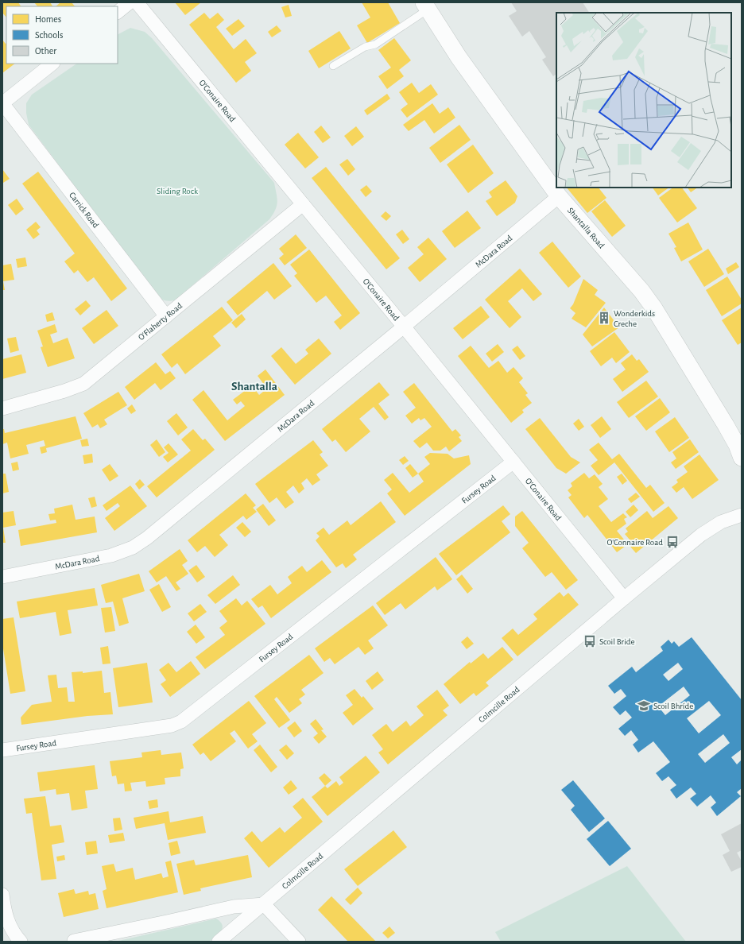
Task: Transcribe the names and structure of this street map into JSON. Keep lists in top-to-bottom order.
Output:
{
  "streets": {
    "street": [
      "O'Conaire Road",
      "Carrick Road",
      "Shantalla Road",
      "McDara Road",
      "O'Flaherty Road",
      "Fursey Road",
      "Colmcille Road"
    ]
  },
  "crossings": [
    ["O'Conaire Road", "McDara Road"],
    ["O'Conaire Road", "O'Flaherty Road"],
    ["O'Conaire Road", "Fursey Road"],
    ["O'Conaire Road", "Colmcille Road"],
    ["Carrick Road", "O'Flaherty Road"],
    ["Shantalla Road", "McDara Road"]
  ],
  "districts": ["Shantalla"],
  "parks": ["Sliding Rock"],
  "places": {
    "building": ["Wonderkids Creche"],
    "bus stop": ["O'Connaire Road", "Scoil Bride"],
    "school or university": ["Scoil Bhríde"]
  },
  "legend": ["Homes", "Schools", "Other"]
}
